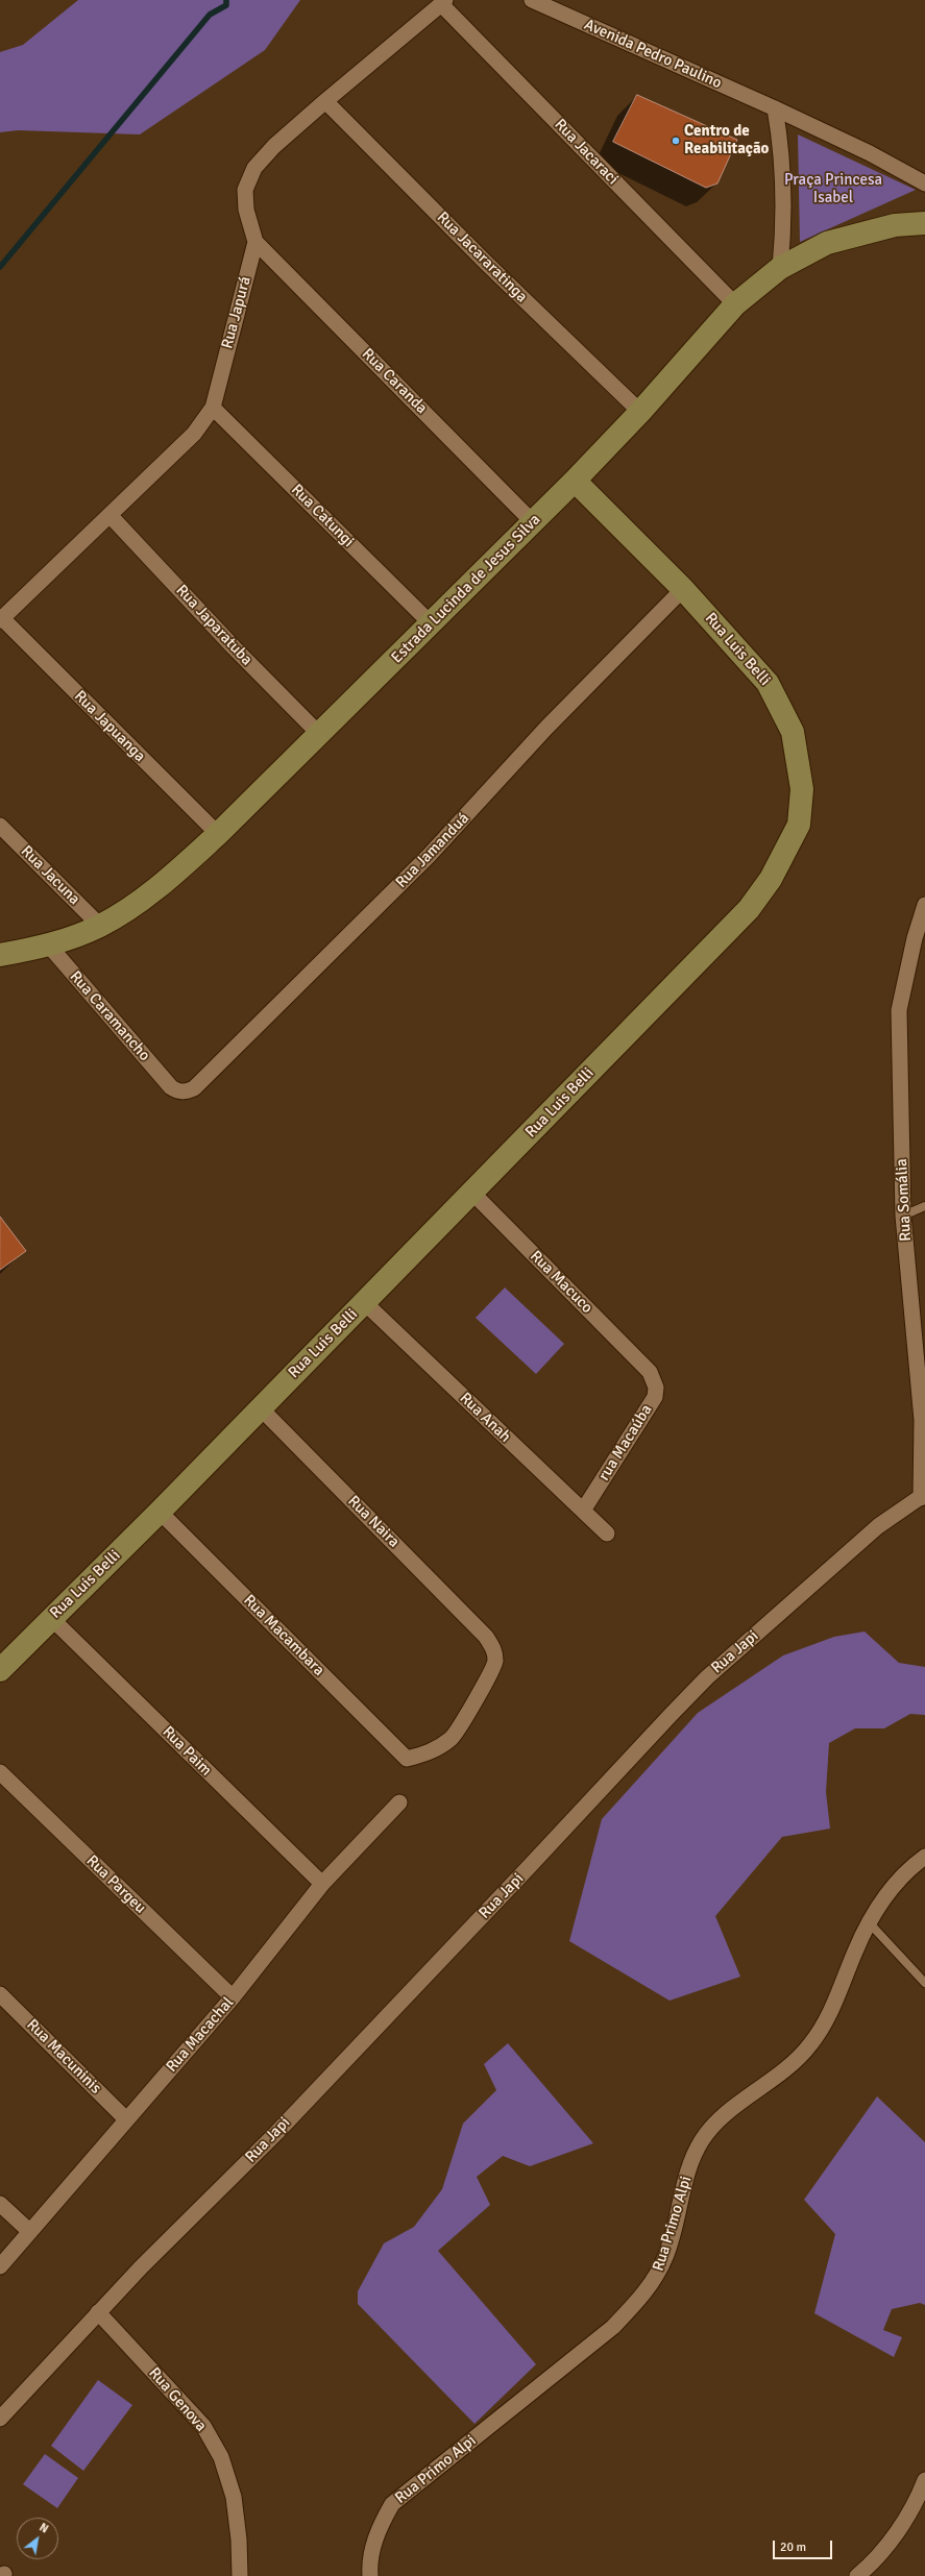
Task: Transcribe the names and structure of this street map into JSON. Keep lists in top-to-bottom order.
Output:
{
  "streets": {
    "street": [
      "Avenida Pedro Paulino",
      "Rua Jacaraci",
      "Rua Jacararatinga",
      "Rua Japurá",
      "Rua Caranda",
      "Rua Catungi",
      "Estrada Lucinda de Jesus Silva",
      "Rua Japaratuba",
      "Rua Luis Belli",
      "Rua Japuanga",
      "Rua Jamanduá",
      "Rua Jacuna",
      "Rua Caramancho",
      "Rua Somália",
      "Rua Macuco",
      "Rua Anah",
      "rua Macaúba",
      "Rua Naira",
      "Rua Macambara",
      "Rua Japi",
      "Rua Paim",
      "Rua Pargeu",
      "Rua Macachal",
      "Rua Macuninis",
      "Rua Primo Alpi",
      "Rua Genova"
    ]
  },
  "crossings": [
    ["Rua Jacaraci", "Estrada Lucinda de Jesus Silva"],
    ["Rua Jacararatinga", "Estrada Lucinda de Jesus Silva"],
    ["Rua Japurá", "Rua Caranda"],
    ["Rua Japurá", "Rua Catungi"],
    ["Rua Japurá", "Rua Japaratuba"],
    ["Rua Japurá", "Rua Japuanga"],
    ["Rua Caranda", "Estrada Lucinda de Jesus Silva"],
    ["Rua Catungi", "Estrada Lucinda de Jesus Silva"],
    ["Estrada Lucinda de Jesus Silva", "Rua Japaratuba"],
    ["Estrada Lucinda de Jesus Silva", "Rua Luis Belli"],
    ["Estrada Lucinda de Jesus Silva", "Rua Japuanga"],
    ["Estrada Lucinda de Jesus Silva", "Rua Jacuna"],
    ["Estrada Lucinda de Jesus Silva", "Rua Caramancho"],
    ["Rua Luis Belli", "Rua Jamanduá"],
    ["Rua Luis Belli", "Rua Macuco"],
    ["Rua Luis Belli", "Rua Anah"],
    ["Rua Luis Belli", "Rua Naira"],
    ["Rua Luis Belli", "Rua Macambara"],
    ["Rua Luis Belli", "Rua Paim"],
    ["Rua Jamanduá", "Rua Caramancho"],
    ["Rua Somália", "Rua Japi"],
    ["Rua Macuco", "rua Macaúba"],
    ["Rua Anah", "rua Macaúba"],
    ["Rua Naira", "Rua Macambara"],
    ["Rua Japi", "Rua Genova"],
    ["Rua Paim", "Rua Macachal"],
    ["Rua Pargeu", "Rua Macachal"],
    ["Rua Macachal", "Rua Macuninis"]
  ],
  "parks": ["Praça Princesa Isabel"],
  "places": ["Centro de Reabilitação"],
  "scale_bar": "20 m",
  "north": "top right"
}
